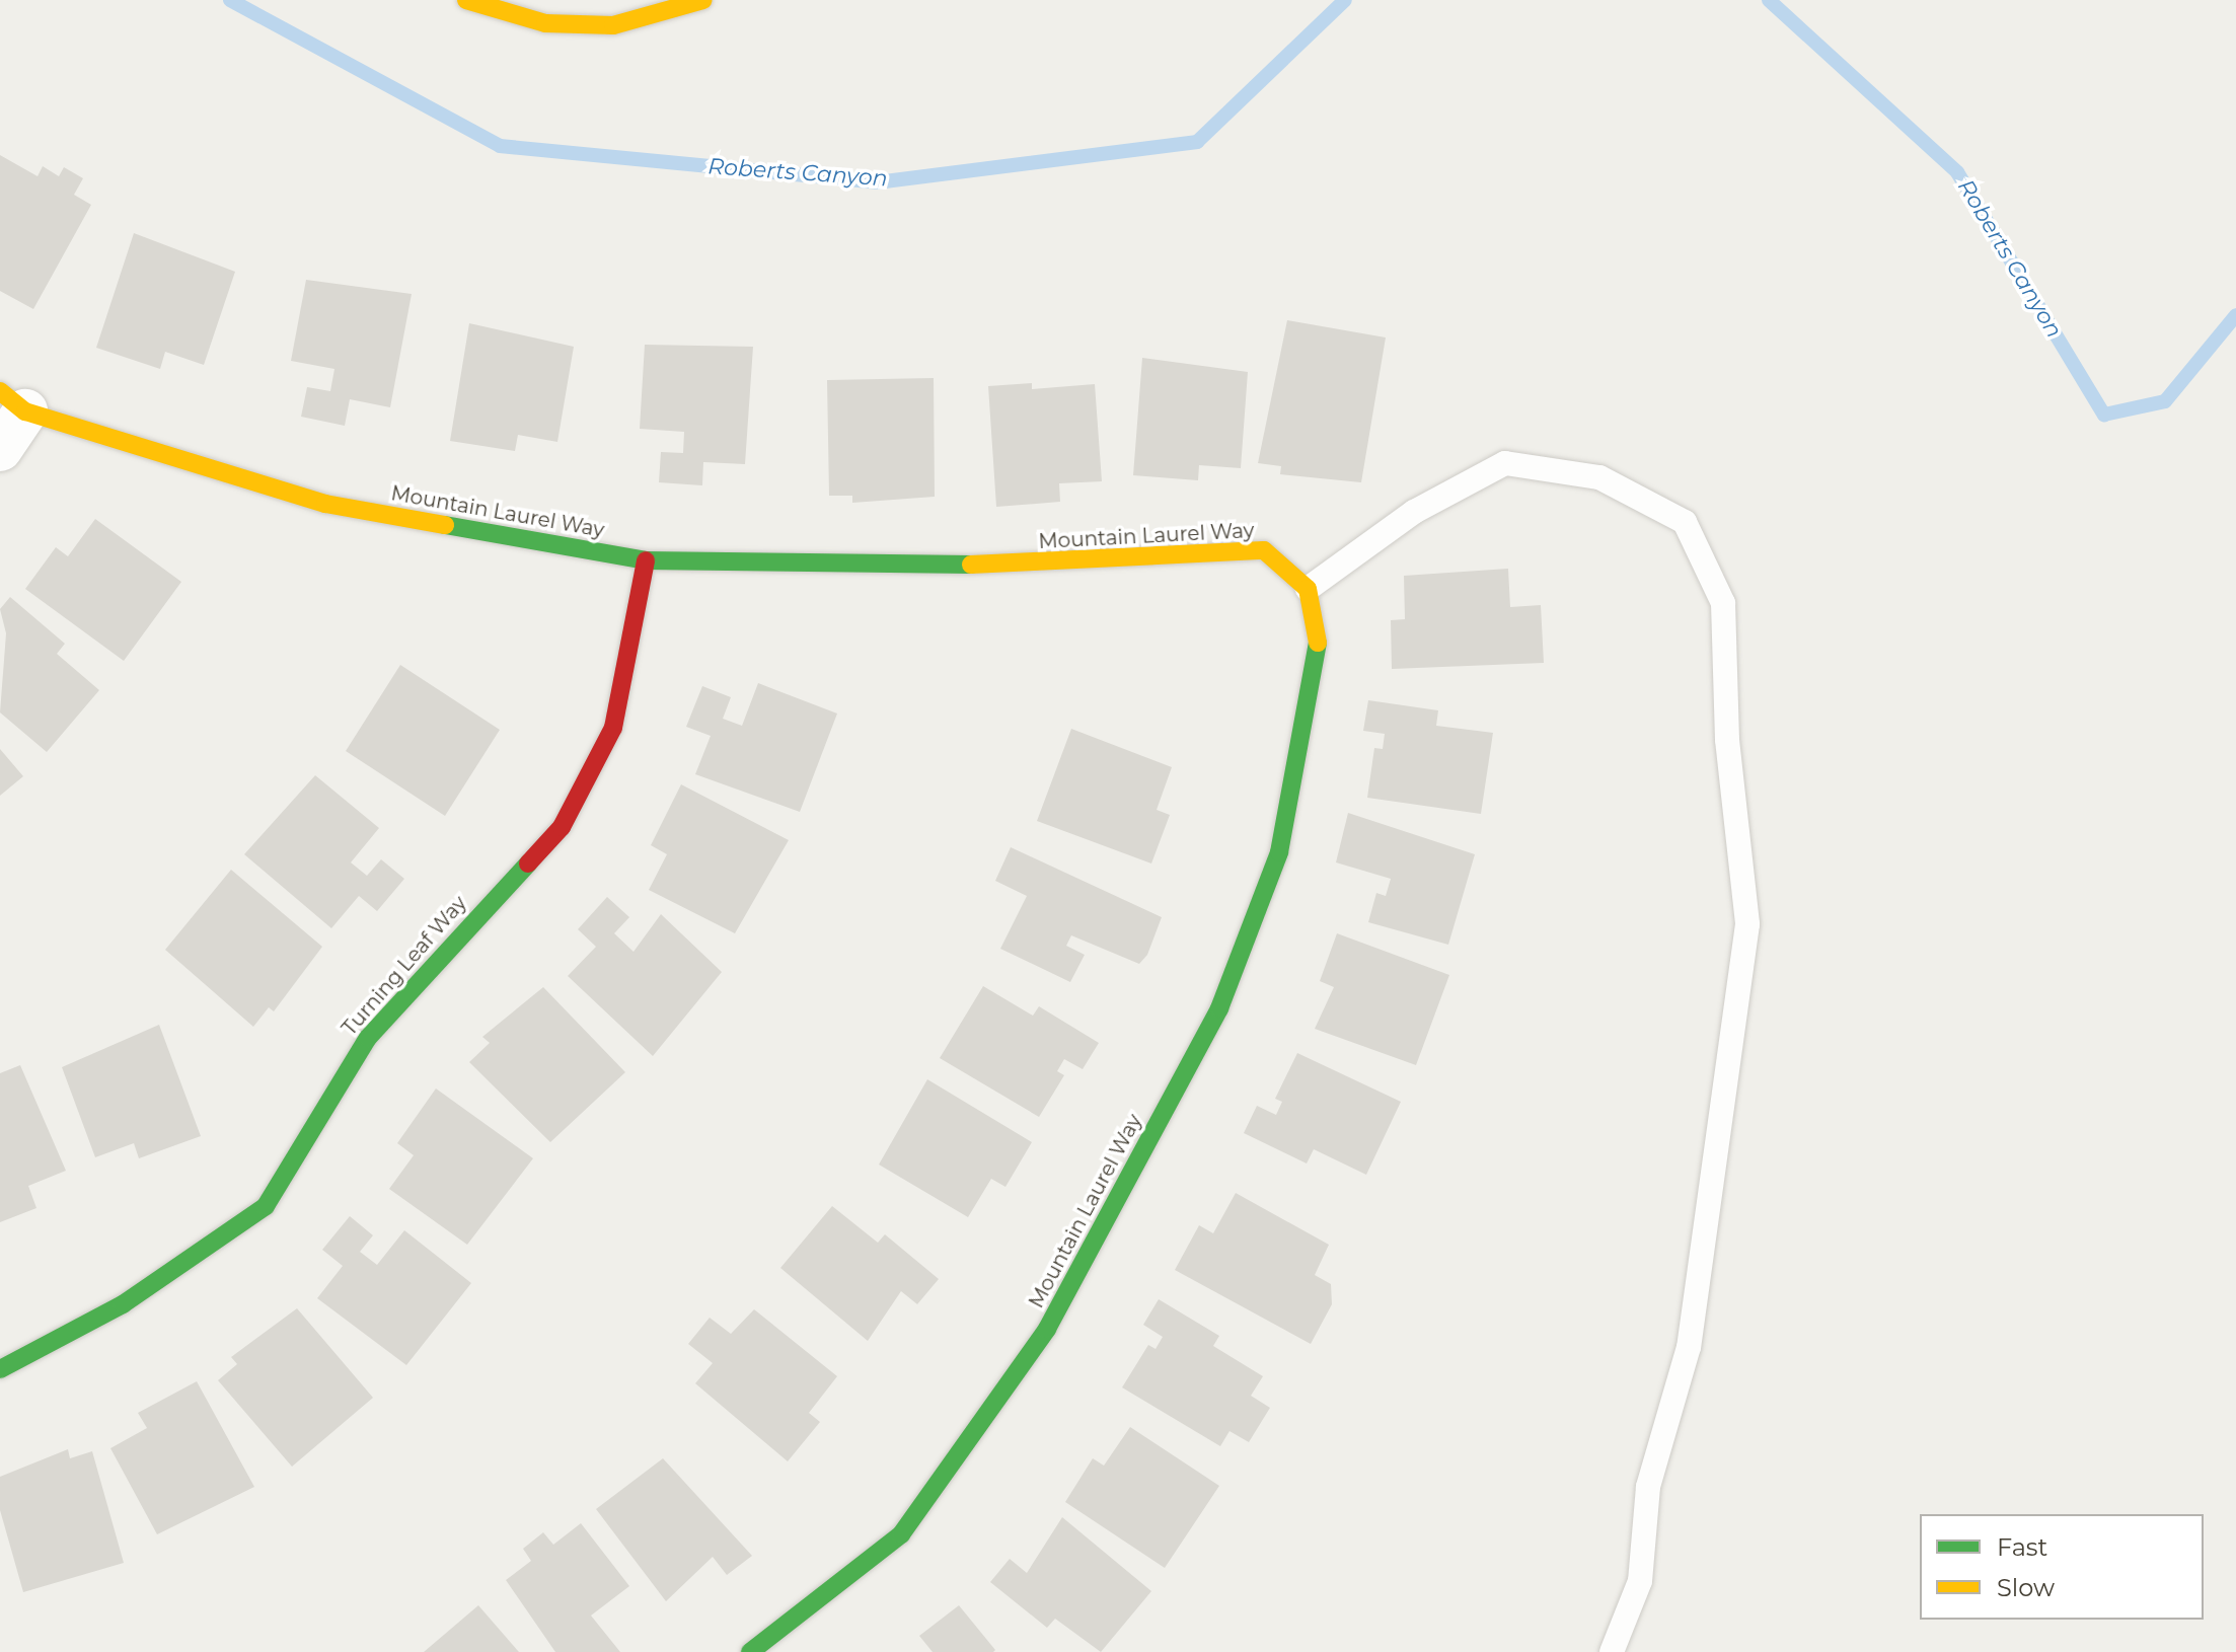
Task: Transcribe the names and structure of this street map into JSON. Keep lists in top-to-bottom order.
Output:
{
  "streets": {
    "street": ["Mountain Laurel Way", "Turning Leaf Way"]
  },
  "crossings": [
    ["Mountain Laurel Way", "Turning Leaf Way"]
  ],
  "water": ["Roberts Canyon"],
  "legend": ["Fast", "Slow"]
}
